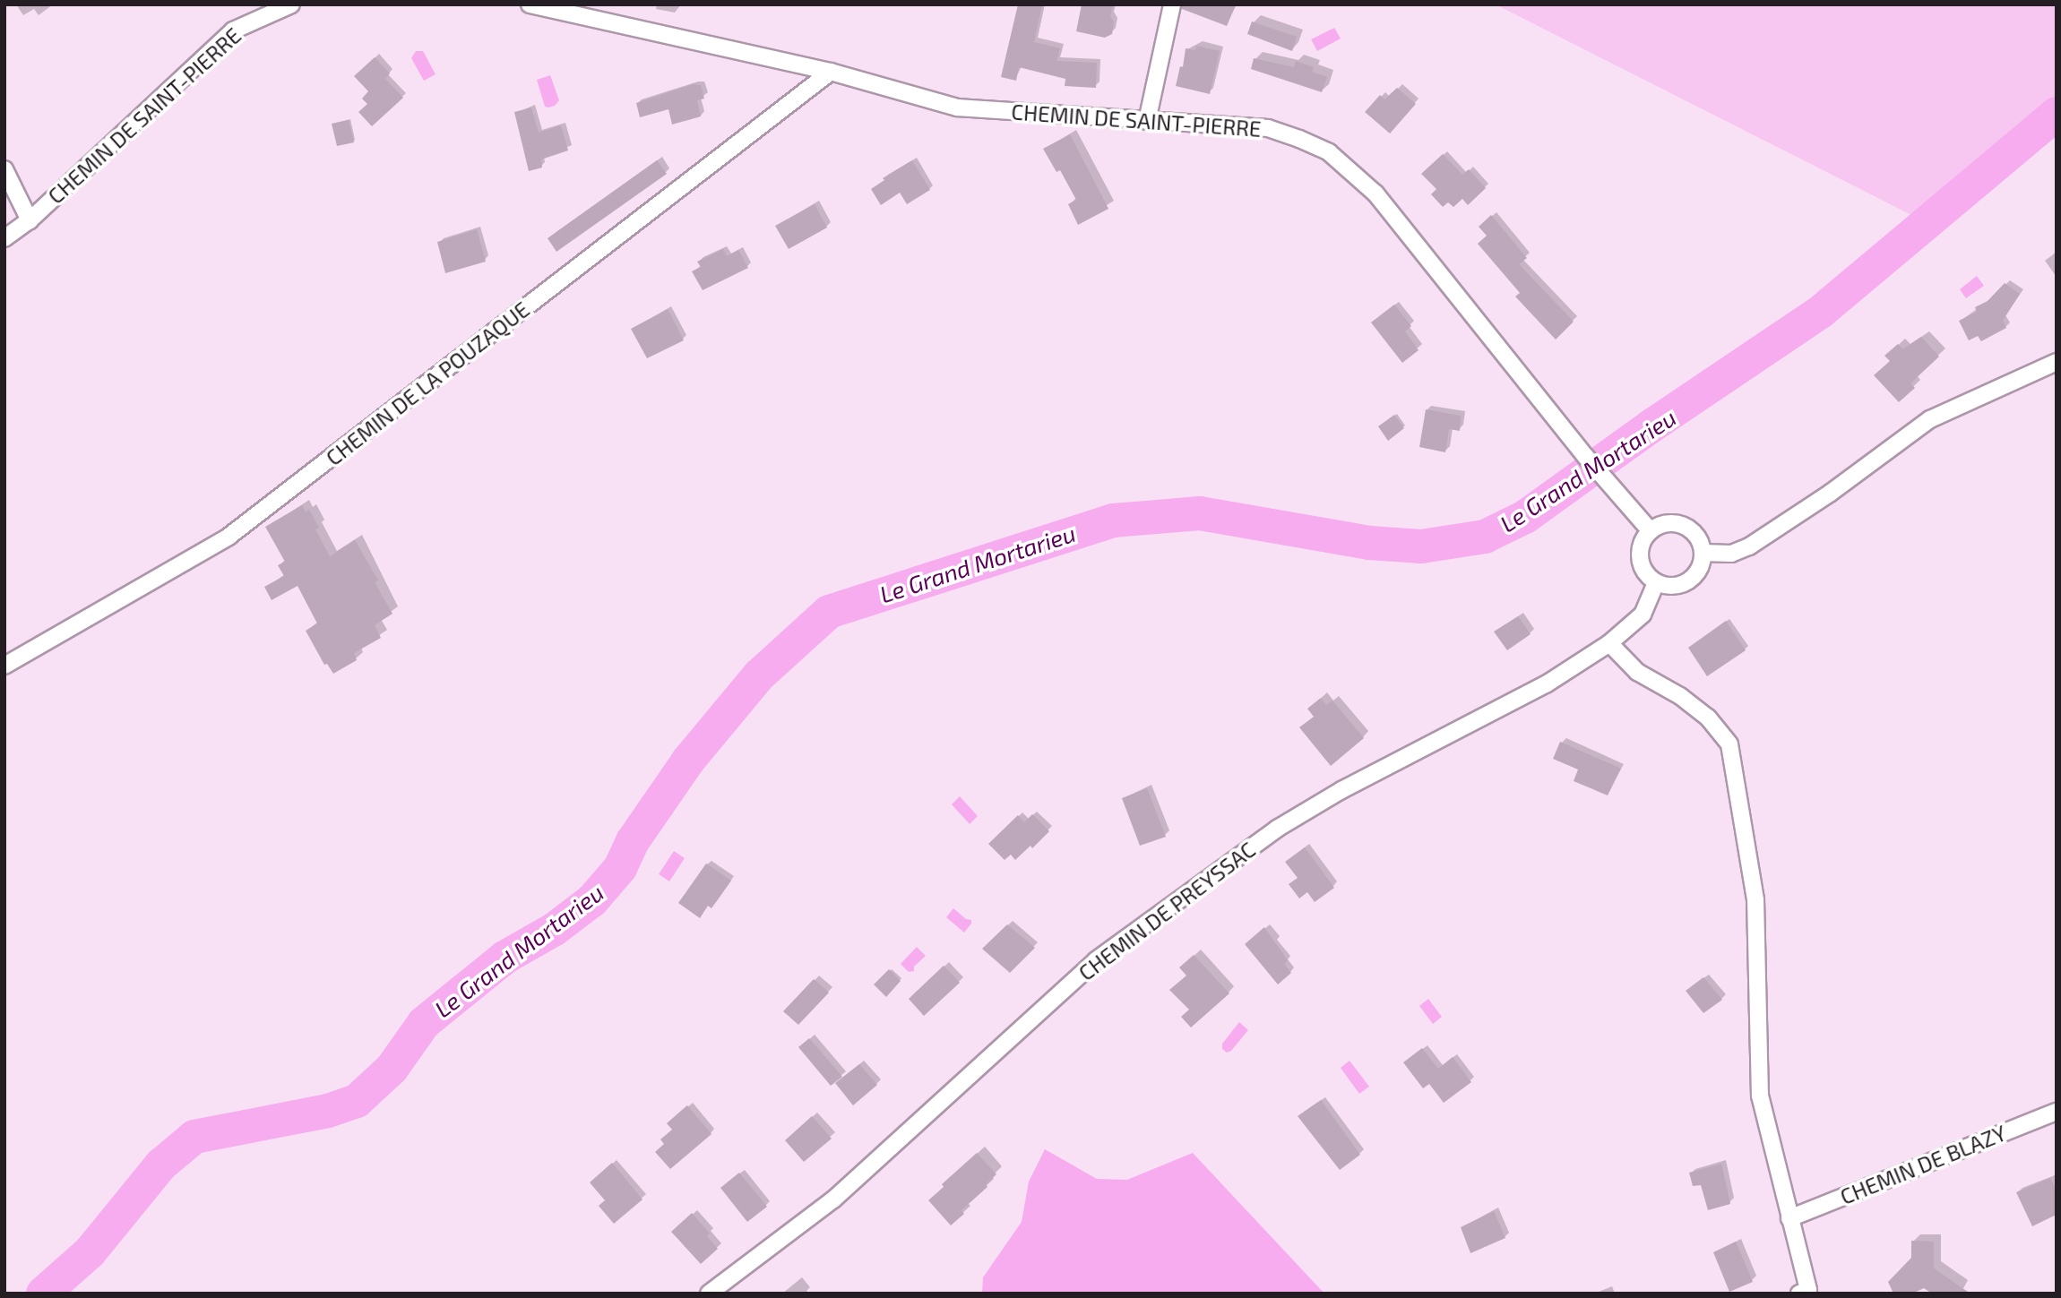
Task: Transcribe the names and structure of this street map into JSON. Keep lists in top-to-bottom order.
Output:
{
  "streets": {
    "street": [
      "CHEMIN DE SAINT-PIERRE",
      "CHEMIN DE LA POUZAQUE",
      "CHEMIN DE PREYSSAC",
      "CHEMIN DE BLAZY"
    ]
  },
  "crossings": [
    ["CHEMIN DE SAINT-PIERRE", "CHEMIN DE LA POUZAQUE"],
    ["CHEMIN DE SAINT-PIERRE", "CHEMIN DE PREYSSAC"]
  ],
  "water": ["Le Grand Mortarieu"]
}
